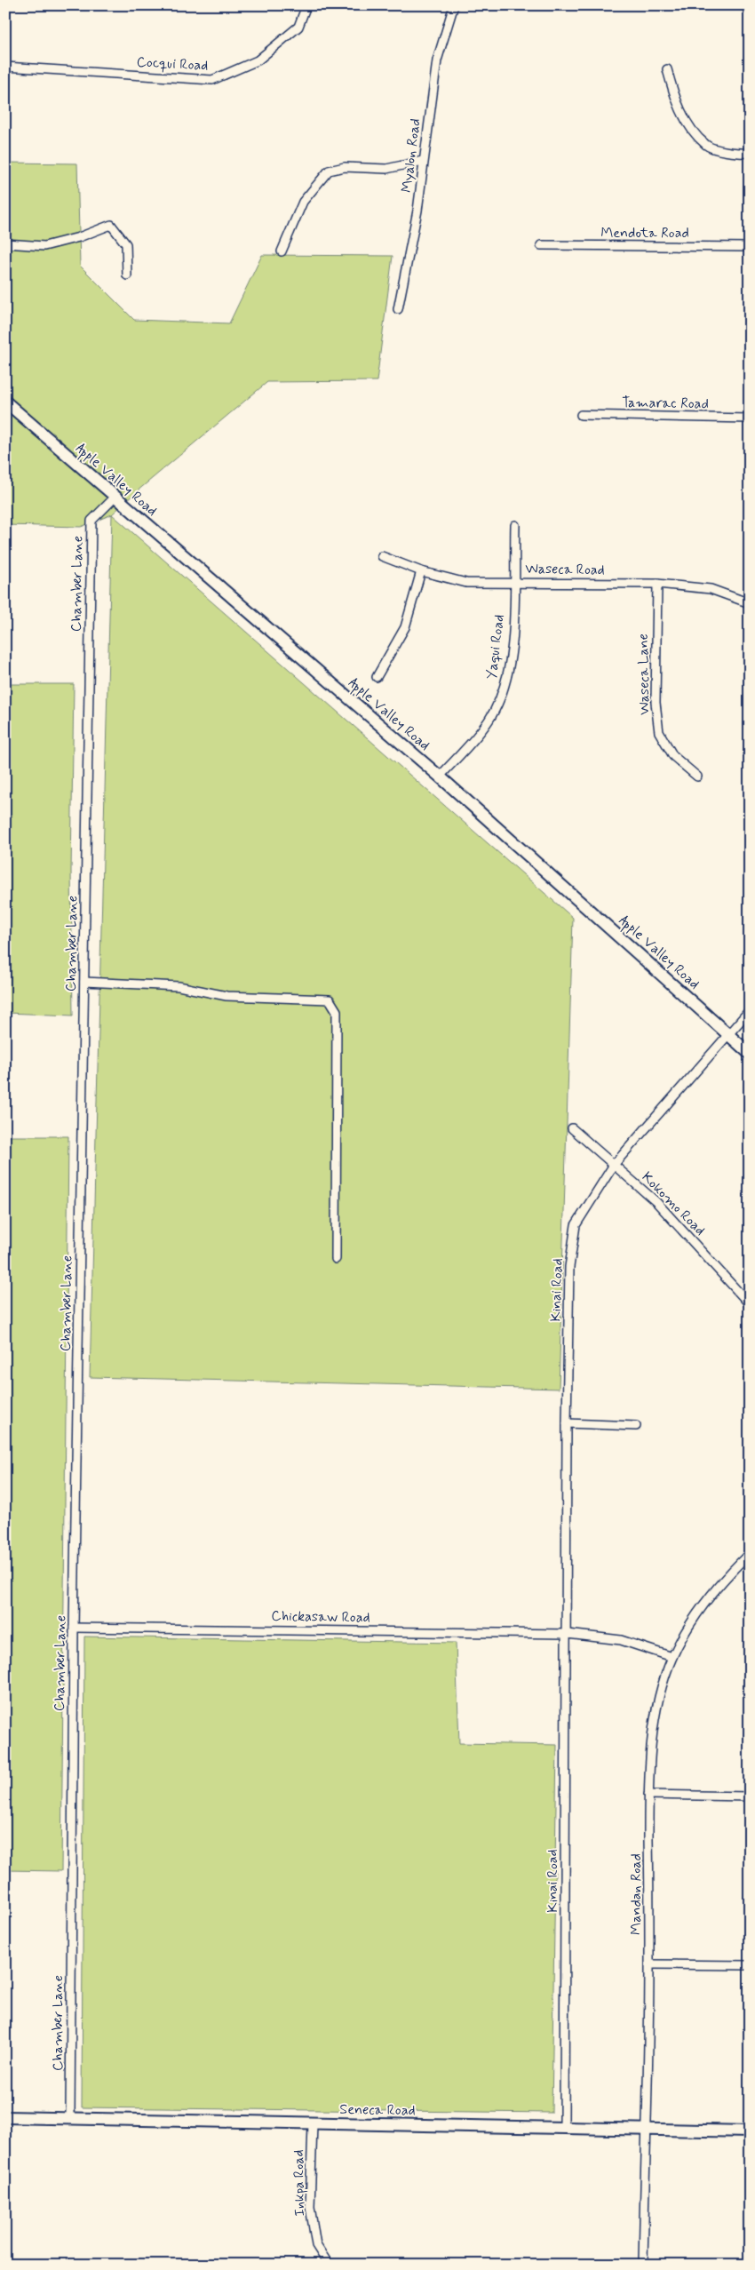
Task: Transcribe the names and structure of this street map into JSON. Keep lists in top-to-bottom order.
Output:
{
  "streets": {
    "main road": ["Apple Valley Road", "Seneca Road"],
    "street": [
      "Cocqui Road",
      "Myalon Road",
      "Mendota Road",
      "Tamarac Road",
      "Waseca Road",
      "Chamber Lane",
      "Yaqui Road",
      "Waseca Lane",
      "Kokomo Road",
      "Kinai Road",
      "Chickasaw Road",
      "Mandan Road",
      "Inkpa Road"
    ]
  },
  "crossings": [
    ["Apple Valley Road", "Chamber Lane"],
    ["Apple Valley Road", "Yaqui Road"],
    ["Apple Valley Road", "Kinai Road"],
    ["Waseca Road", "Yaqui Road"],
    ["Waseca Road", "Waseca Lane"],
    ["Chamber Lane", "Chickasaw Road"],
    ["Chamber Lane", "Seneca Road"],
    ["Kokomo Road", "Kinai Road"],
    ["Kinai Road", "Chickasaw Road"],
    ["Kinai Road", "Seneca Road"],
    ["Mandan Road", "Seneca Road"],
    ["Seneca Road", "Inkpa Road"]
  ]
}
